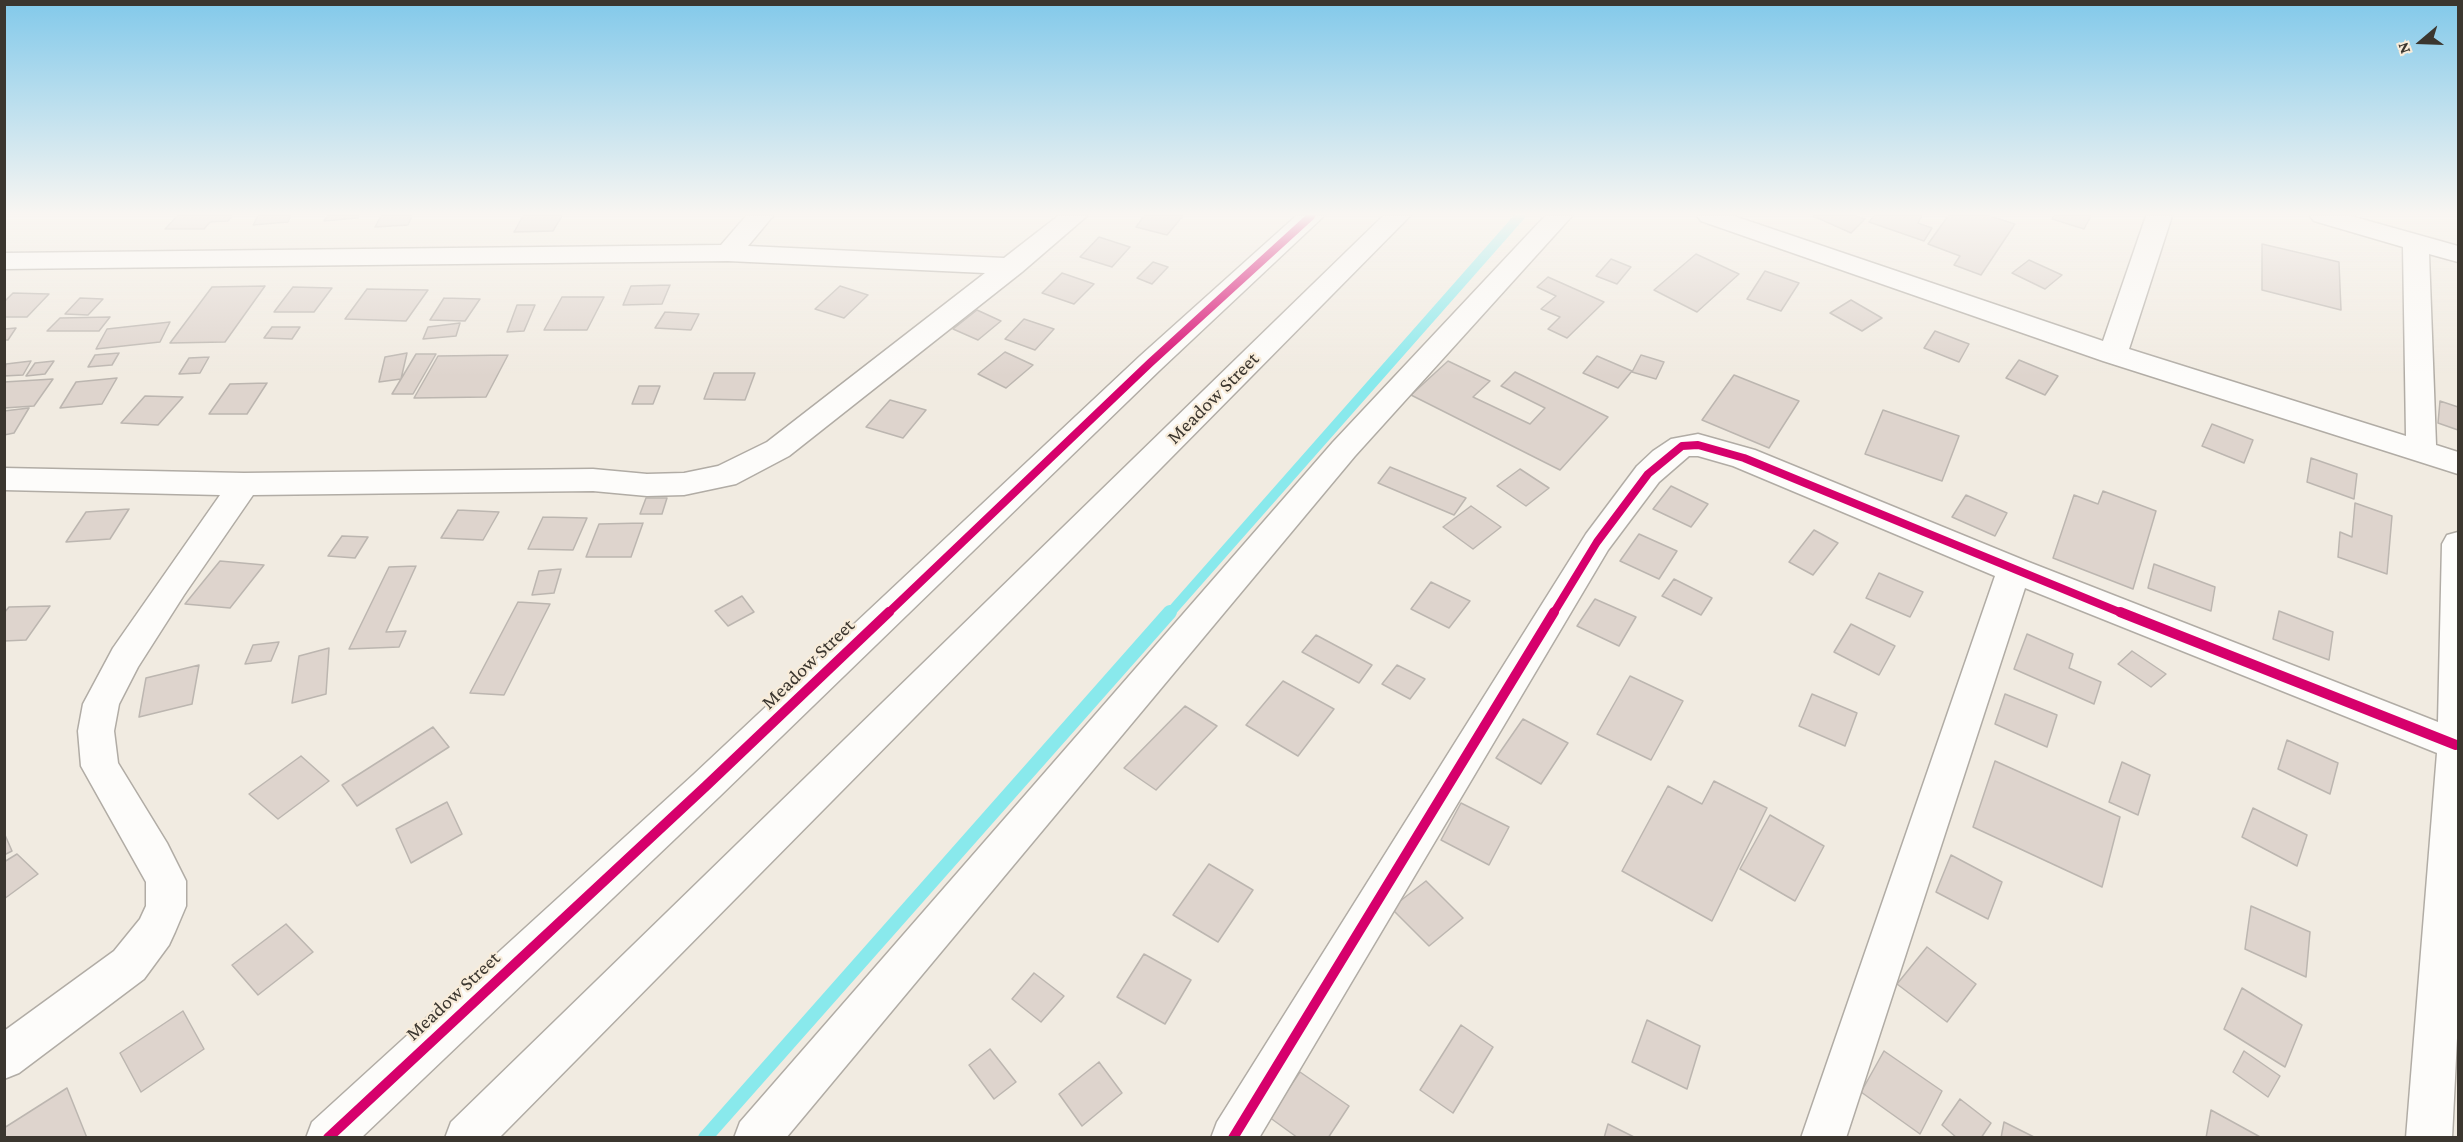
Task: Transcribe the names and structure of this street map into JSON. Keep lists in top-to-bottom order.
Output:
{
  "streets": {
    "street": ["Meadow Street"]
  },
  "north": "left"
}
